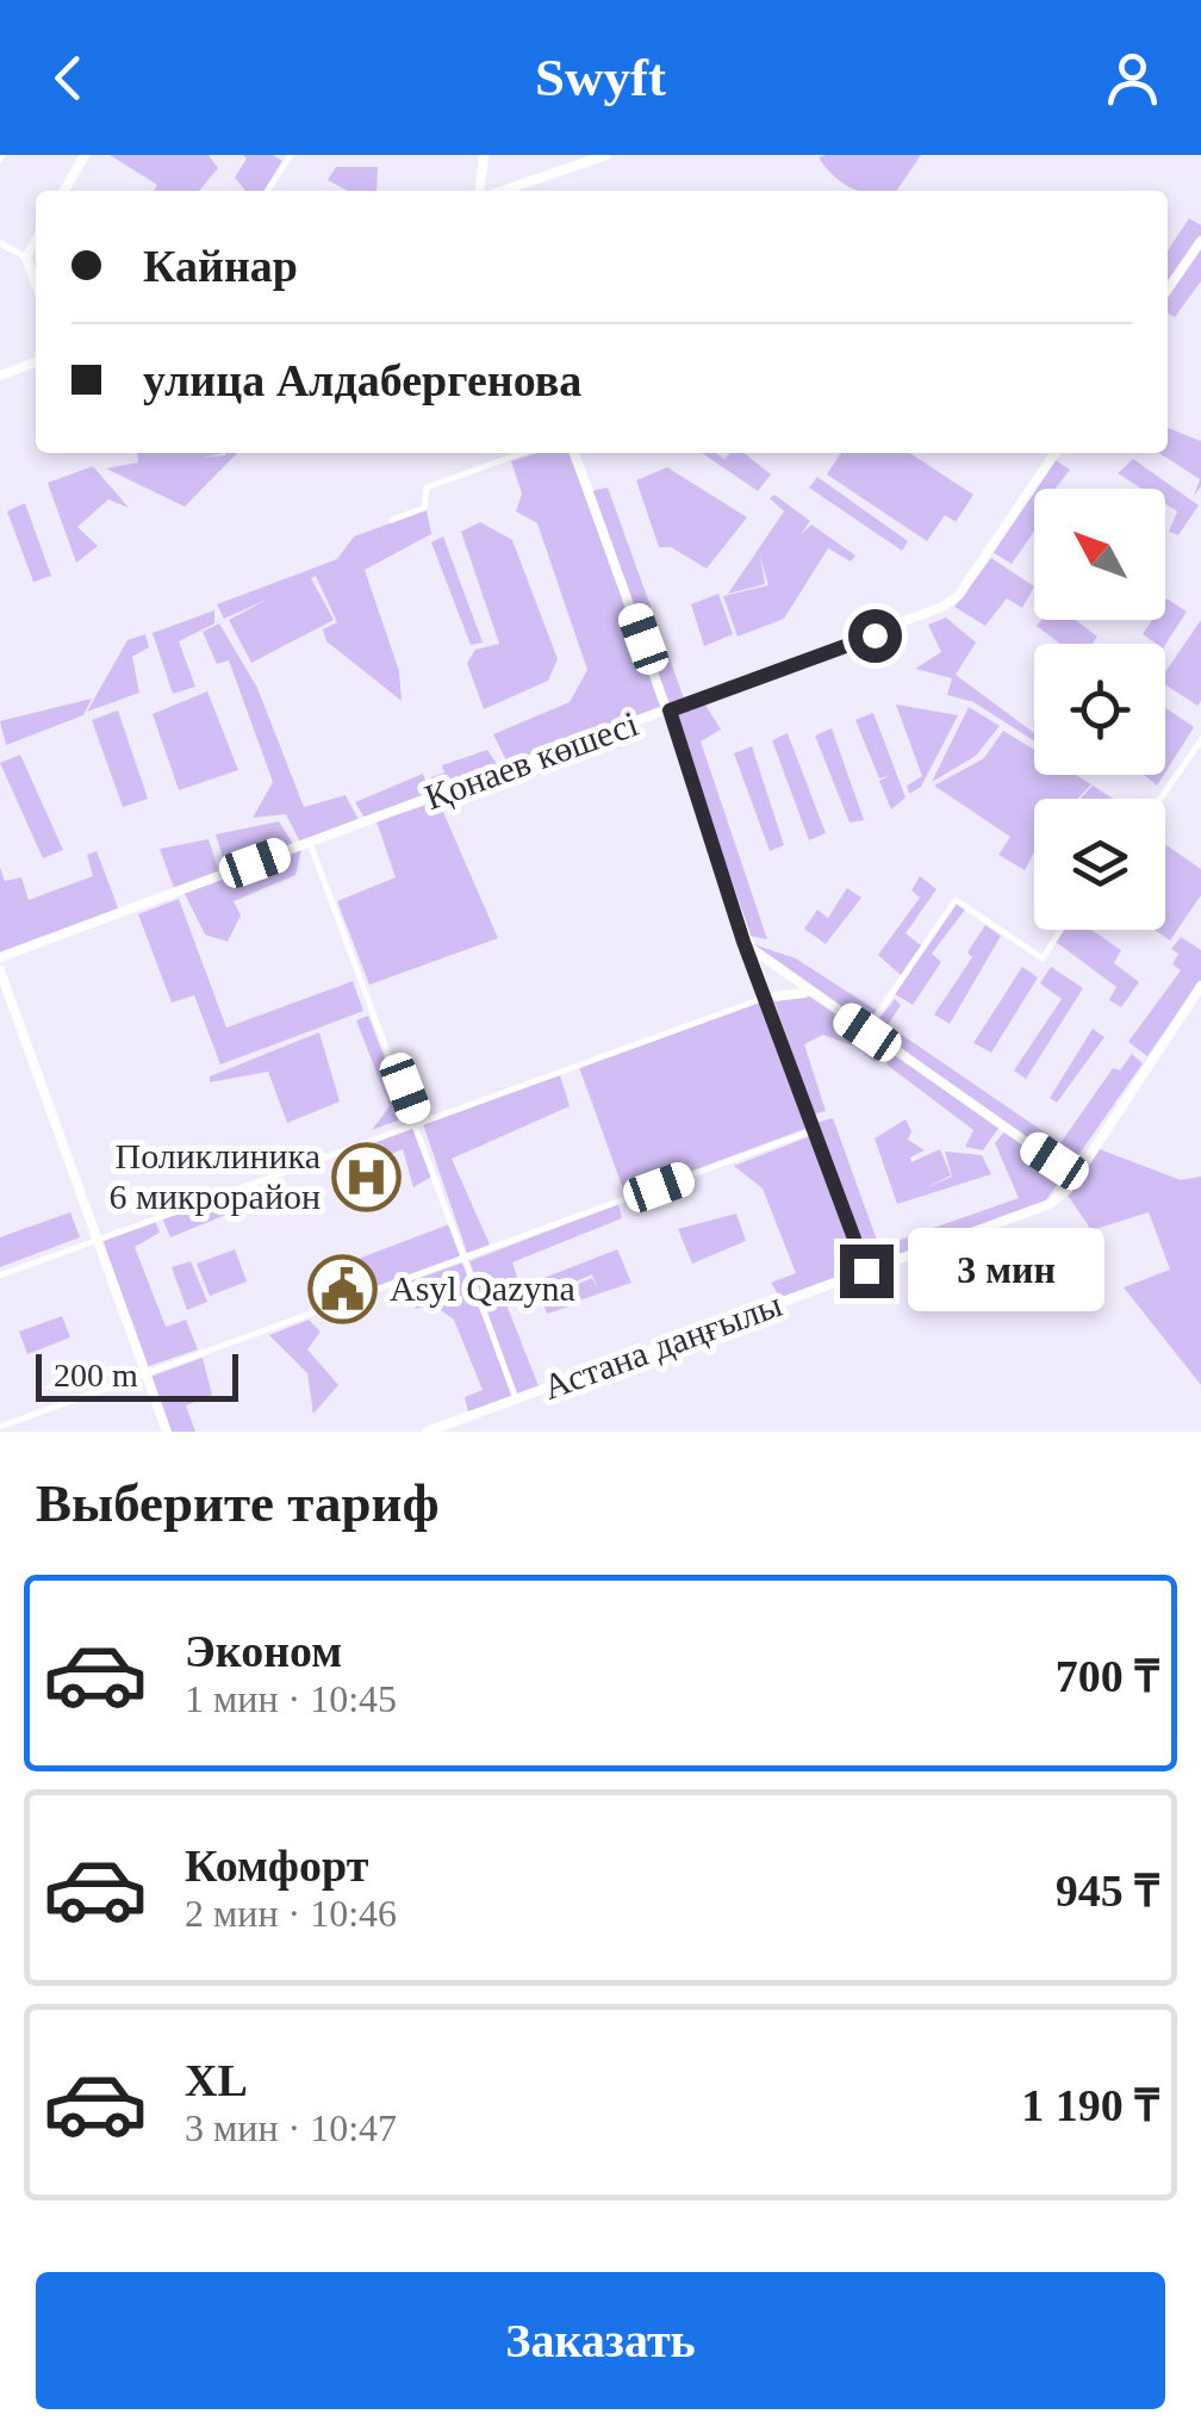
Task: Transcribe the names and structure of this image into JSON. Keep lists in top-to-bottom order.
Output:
{
  "streets": {
    "street": ["Қонаев көшесі", "Астана даңғылы"]
  },
  "places": {
    "hospital": ["Поликлиника 6 микрорайон"],
    "public building": ["Asyl Qazyna"]
  },
  "scale_bar": "200 m",
  "north": "top left",
  "page": {
    "header": "Swyft",
    "banner": ["Кайнар", "улица Алдабергенова"],
    "bubble": "3 мин",
    "scale": "200 m",
    "heading": "Выберите тариф",
    "list": [
      {
        "name": "Эконом",
        "note": "1 мин · 10:45",
        "value": "700 ₸"
      },
      {
        "name": "Комфорт",
        "note": "2 мин · 10:46",
        "value": "945 ₸"
      },
      {
        "name": "XL",
        "note": "3 мин · 10:47",
        "value": "1 190 ₸"
      }
    ],
    "buttons": "Заказать"
  }
}
